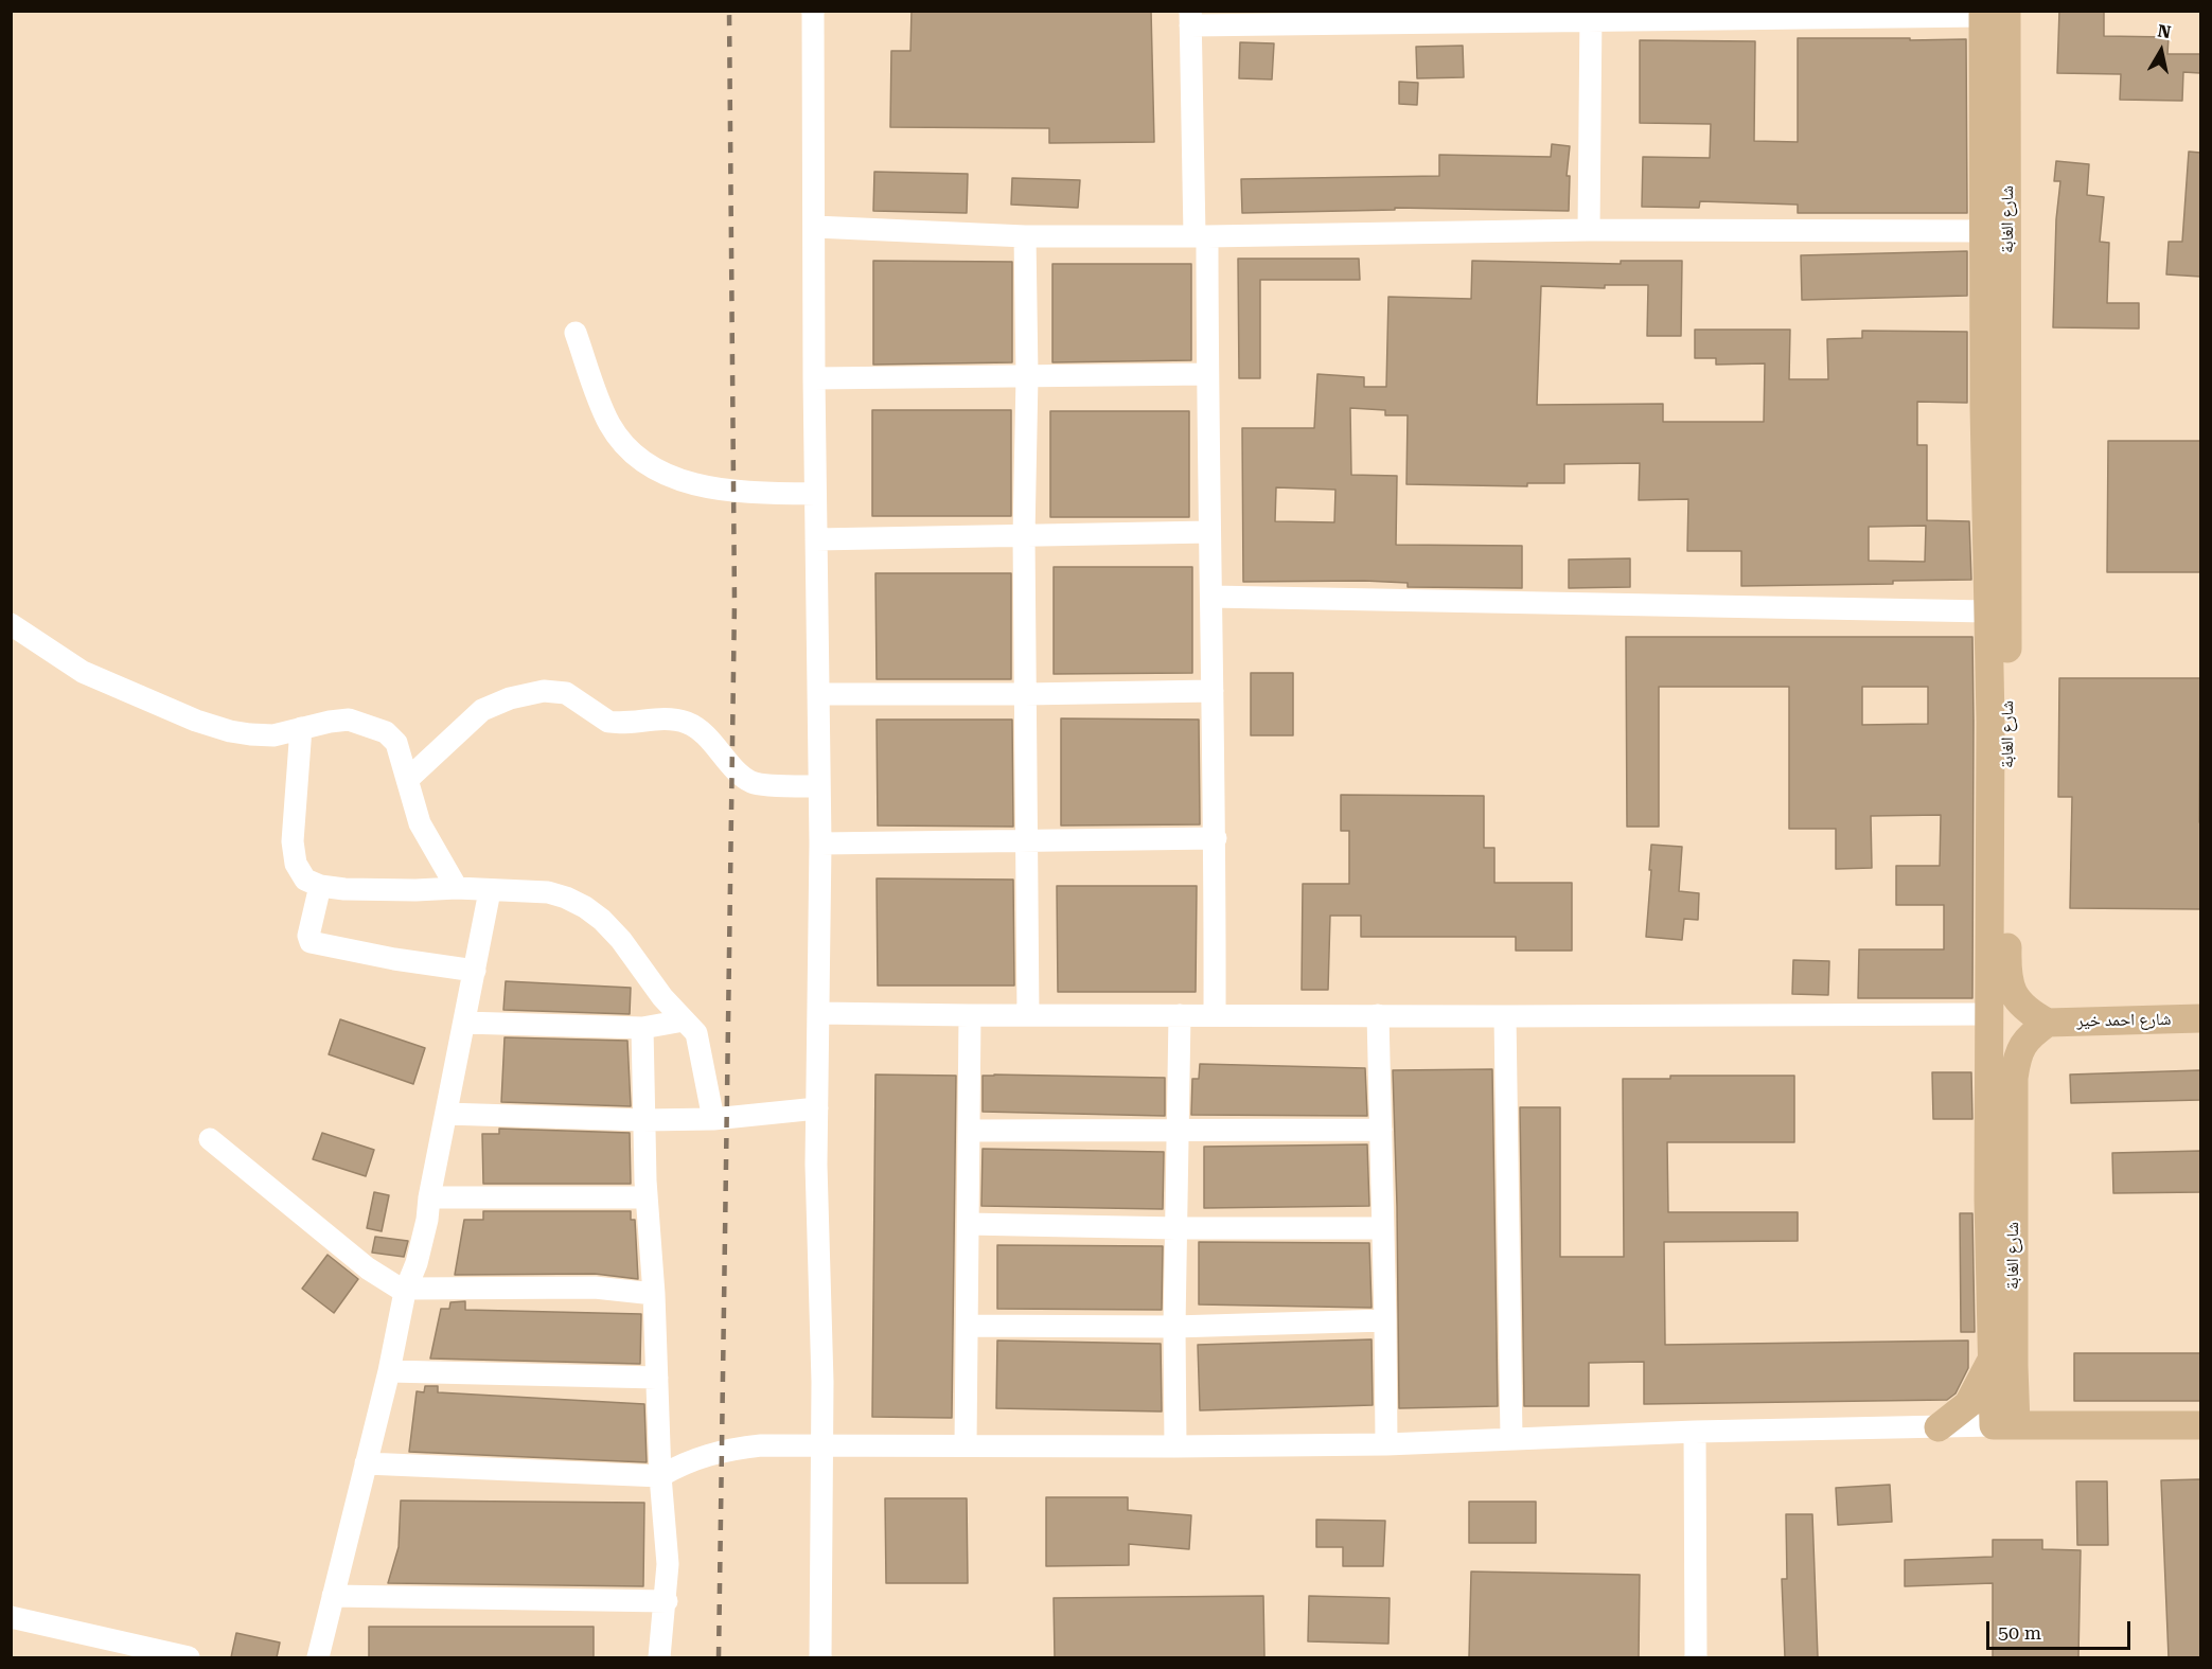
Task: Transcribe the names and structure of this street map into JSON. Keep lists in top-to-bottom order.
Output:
{
  "streets": {
    "main road": ["شارع الغابة", "شارع احمد خير"]
  },
  "crossings": [
    ["شارع الغابة", "شارع احمد خير"]
  ],
  "scale_bar": "50 m",
  "north": "top"
}
